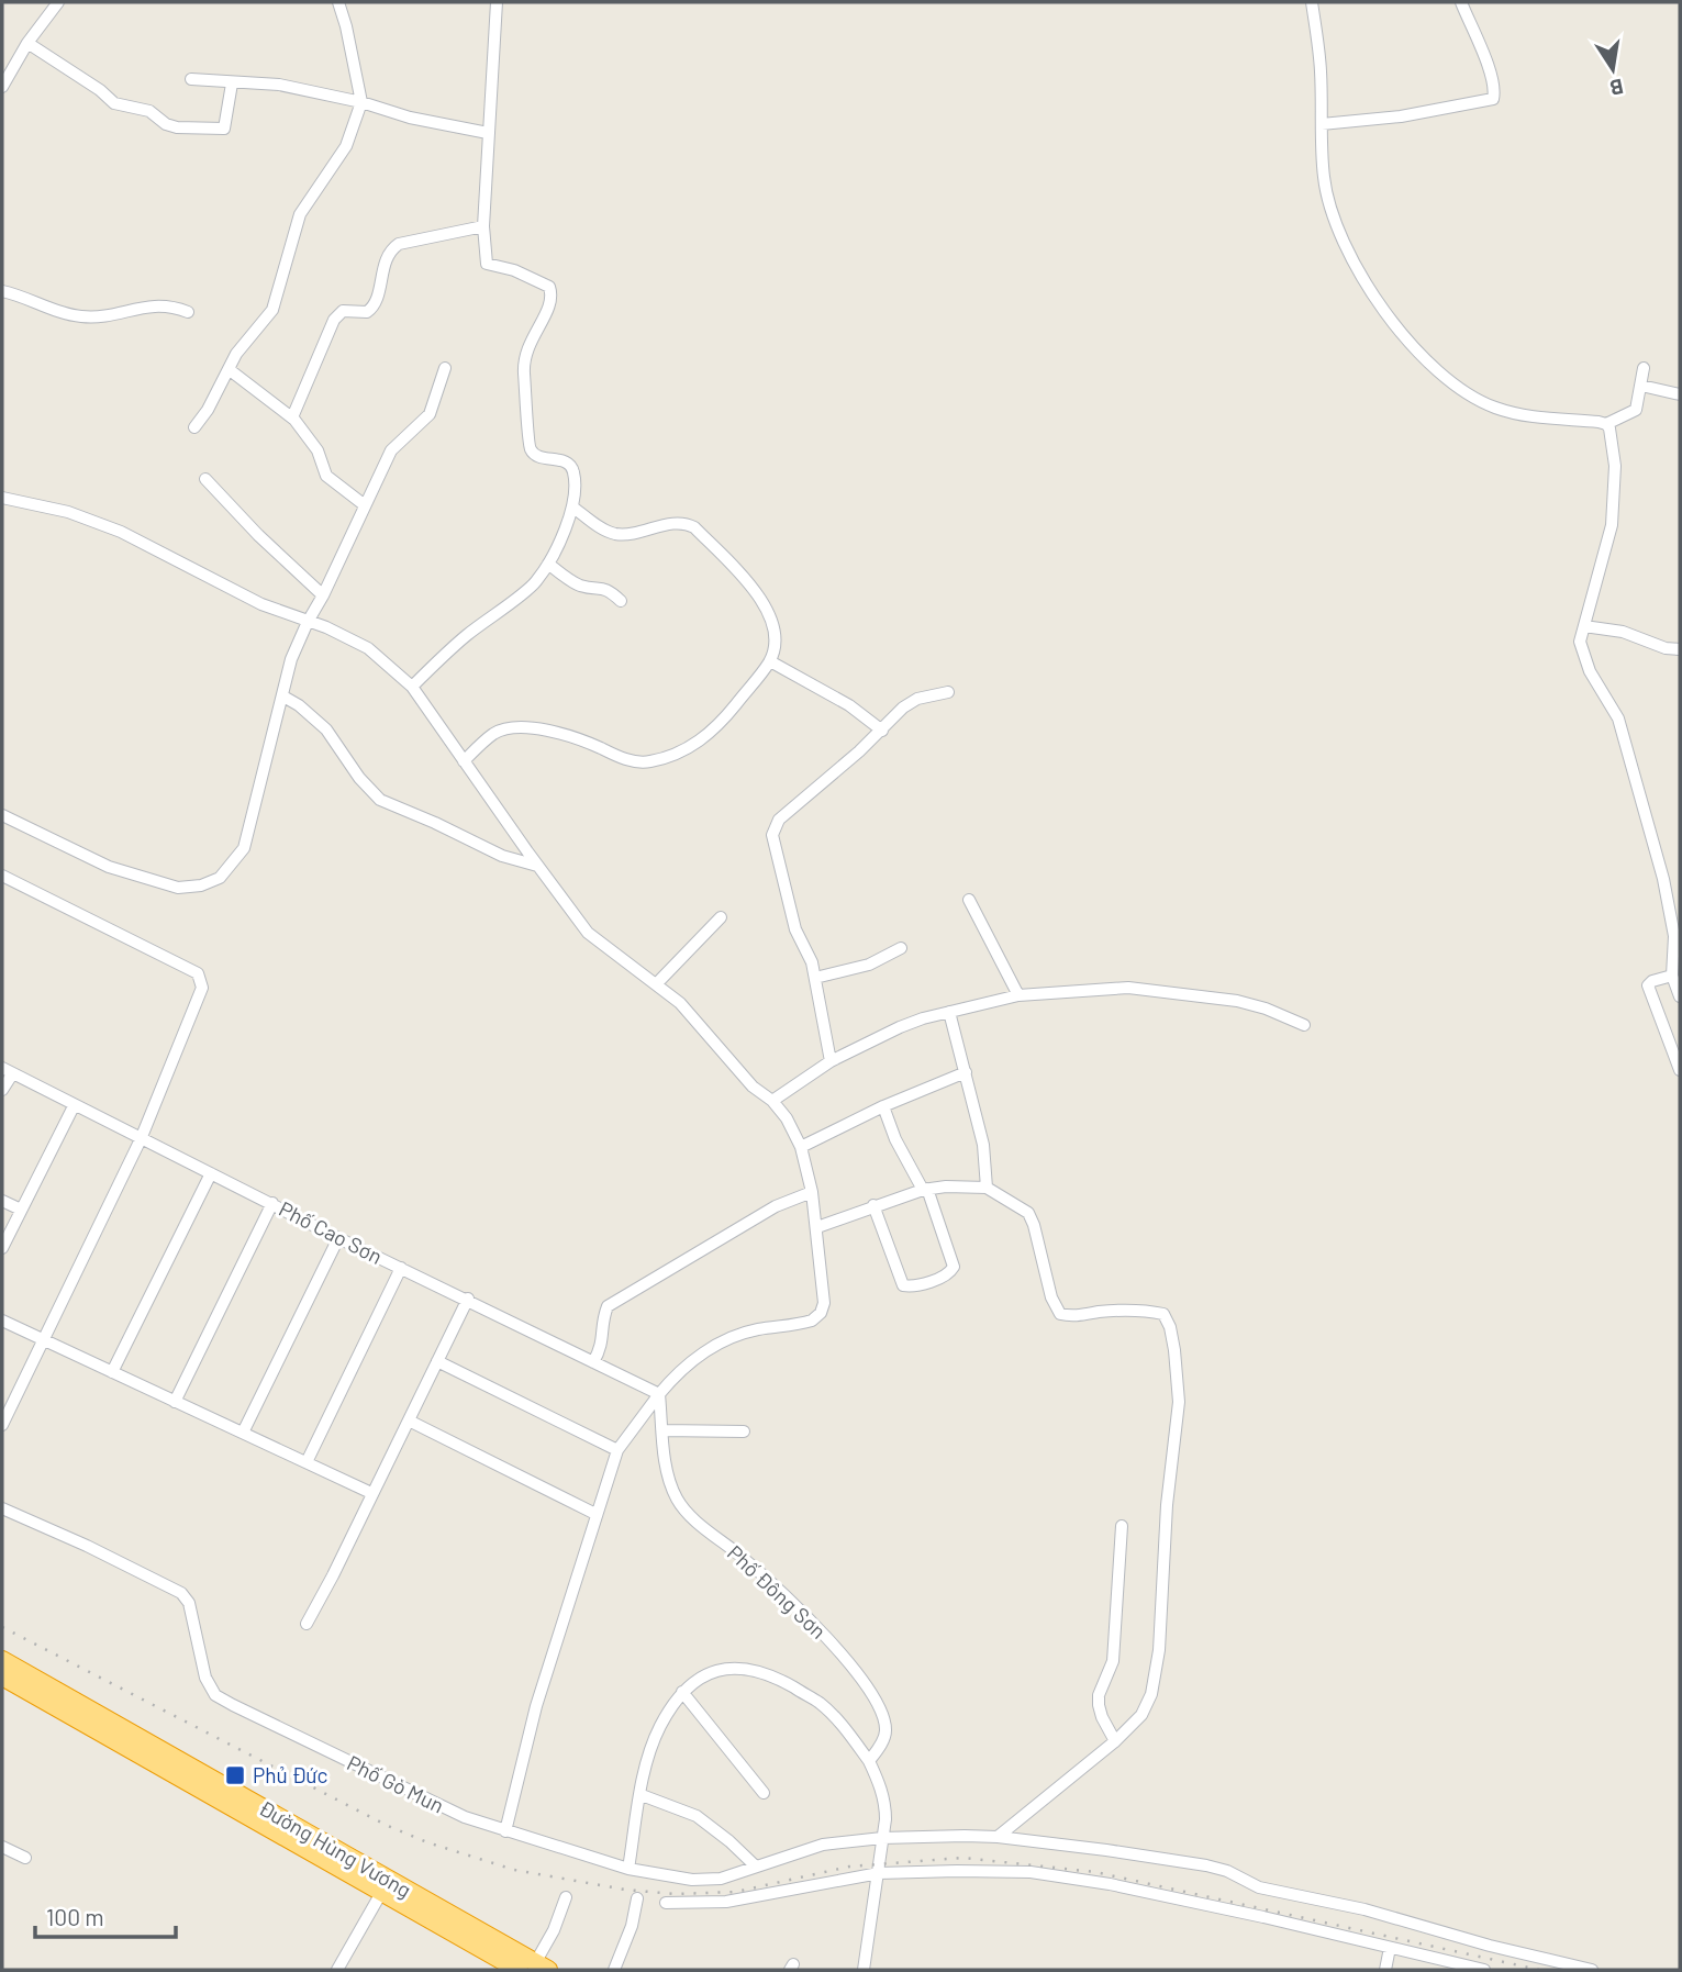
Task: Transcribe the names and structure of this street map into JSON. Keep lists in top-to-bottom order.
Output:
{
  "streets": {
    "highway": ["Đường Hùng Vương"],
    "street": ["Phố Cao Sơn", "Phố Đông Sơn", "Phố Gò Mun"]
  },
  "crossings": [
    ["Phố Cao Sơn", "Phố Đông Sơn"]
  ],
  "places": {
    "transit": ["Phủ Đức"]
  },
  "scale_bar": "100 m",
  "north": "bottom"
}
